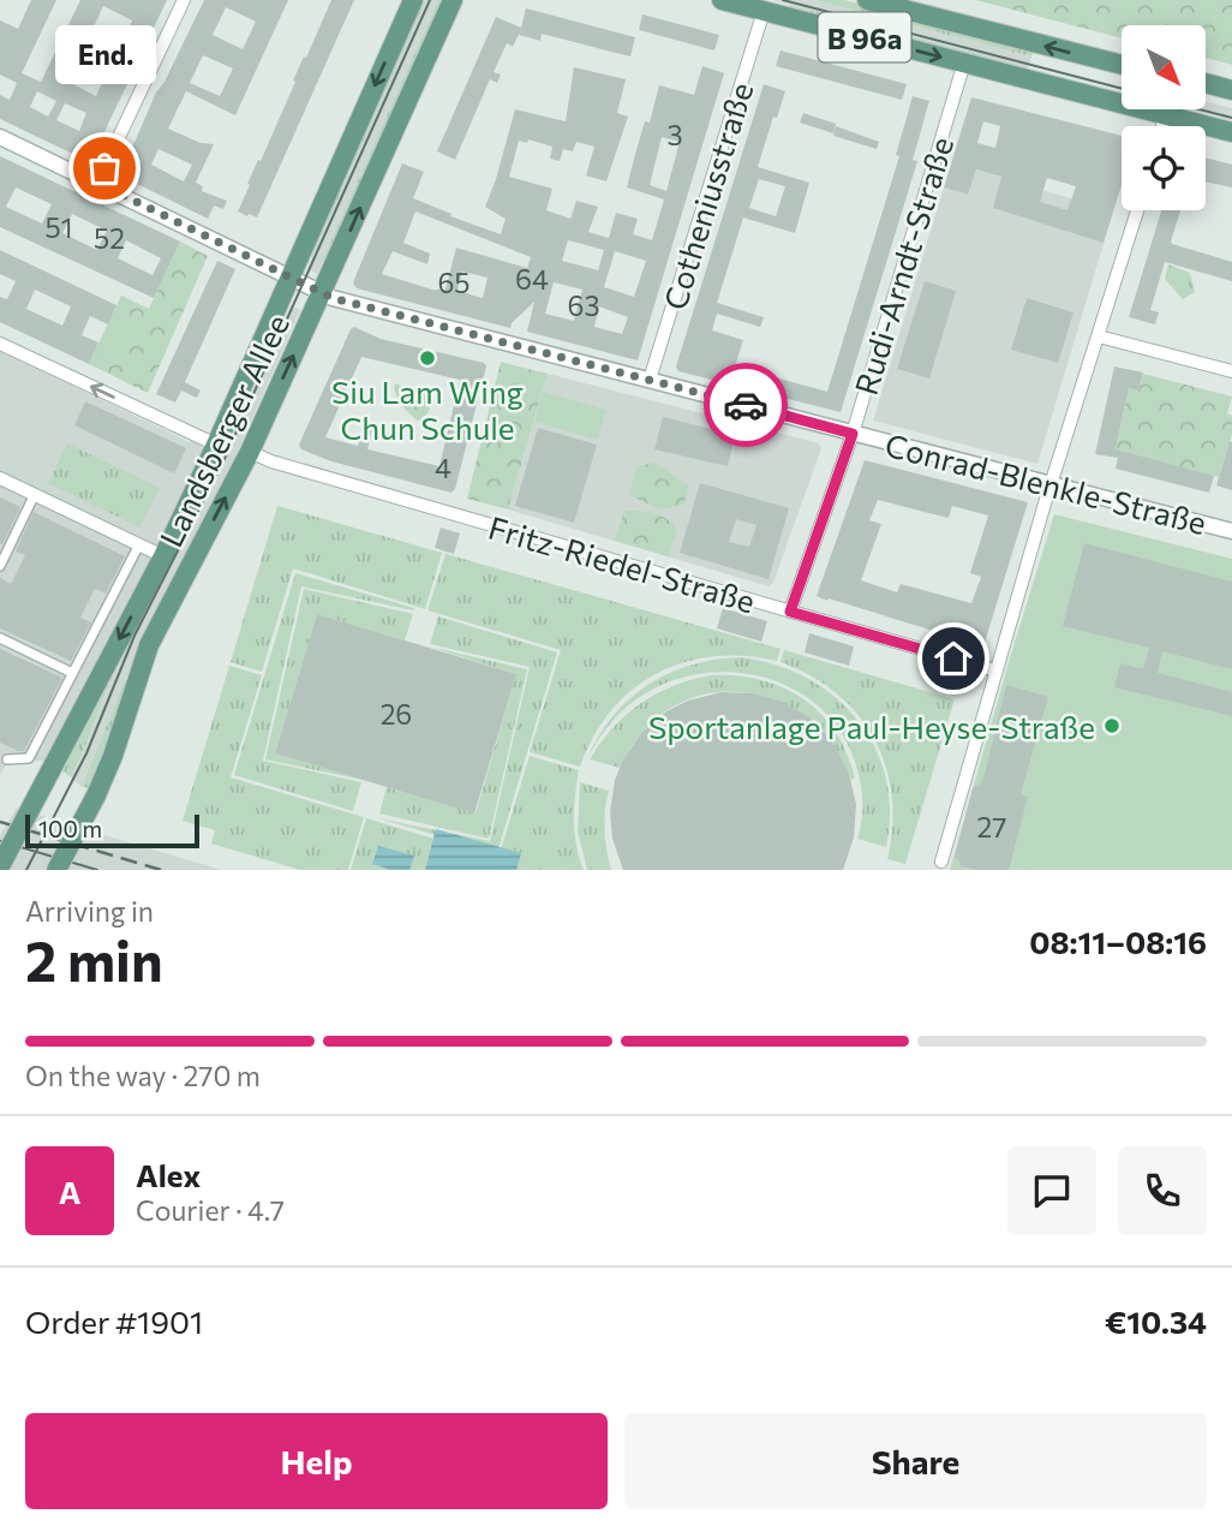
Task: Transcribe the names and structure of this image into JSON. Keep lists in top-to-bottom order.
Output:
{
  "streets": {
    "main road": ["B 96a", "Landsberger Allee"],
    "street": [
      "Cotheniusstraße",
      "Rudi-Arndt-Straße",
      "Conrad-Blenkle-Straße",
      "Fritz-Riedel-Straße"
    ]
  },
  "crossings": [
    ["B 96a", "Cotheniusstraße"],
    ["B 96a", "Rudi-Arndt-Straße"],
    ["Cotheniusstraße", "Conrad-Blenkle-Straße"],
    ["Rudi-Arndt-Straße", "Conrad-Blenkle-Straße"],
    ["Rudi-Arndt-Straße", "Fritz-Riedel-Straße"],
    ["Landsberger Allee", "Conrad-Blenkle-Straße"],
    ["Landsberger Allee", "Fritz-Riedel-Straße"]
  ],
  "places": ["End.", "Siu Lam Wing Chun Schule", "Sportanlage Paul-Heyse-Straße"],
  "house_numbers": [
    "3",
    "51",
    "52",
    "64",
    "65",
    "63",
    "4",
    "26",
    "27"
  ],
  "scale_bar": "100 m",
  "north": "bottom right",
  "page": {
    "bubble": "End.",
    "scale": "100 m",
    "heading": ["2 min", "Arriving in", "08:11–08:16"],
    "panel": [
      "Alex",
      "Courier · 4.7",
      "Order #1901",
      "€10.34"
    ],
    "bar": "On the way · 270 m",
    "round": "A",
    "buttons": ["Help", "Share"]
  }
}
